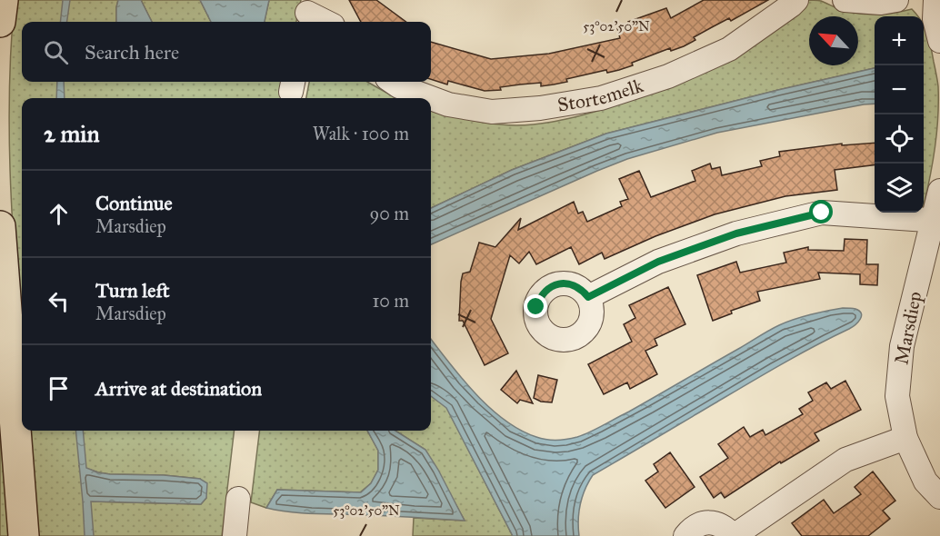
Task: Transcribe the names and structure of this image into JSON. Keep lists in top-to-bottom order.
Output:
{
  "streets": {
    "street": ["Stortemelk", "Marsdiep"]
  },
  "north": "top left",
  "page": {
    "map_buttons": ["+", "−"],
    "search": "Search here",
    "heading": ["2 min", "Walk · 100 m"],
    "list": [
      ["Continue", "Marsdiep", "90 m"],
      ["Turn left", "Marsdiep", "10 m"],
      "Arrive at destination"
    ]
  },
  "coordinates": ["53°02'50\"N"]
}
